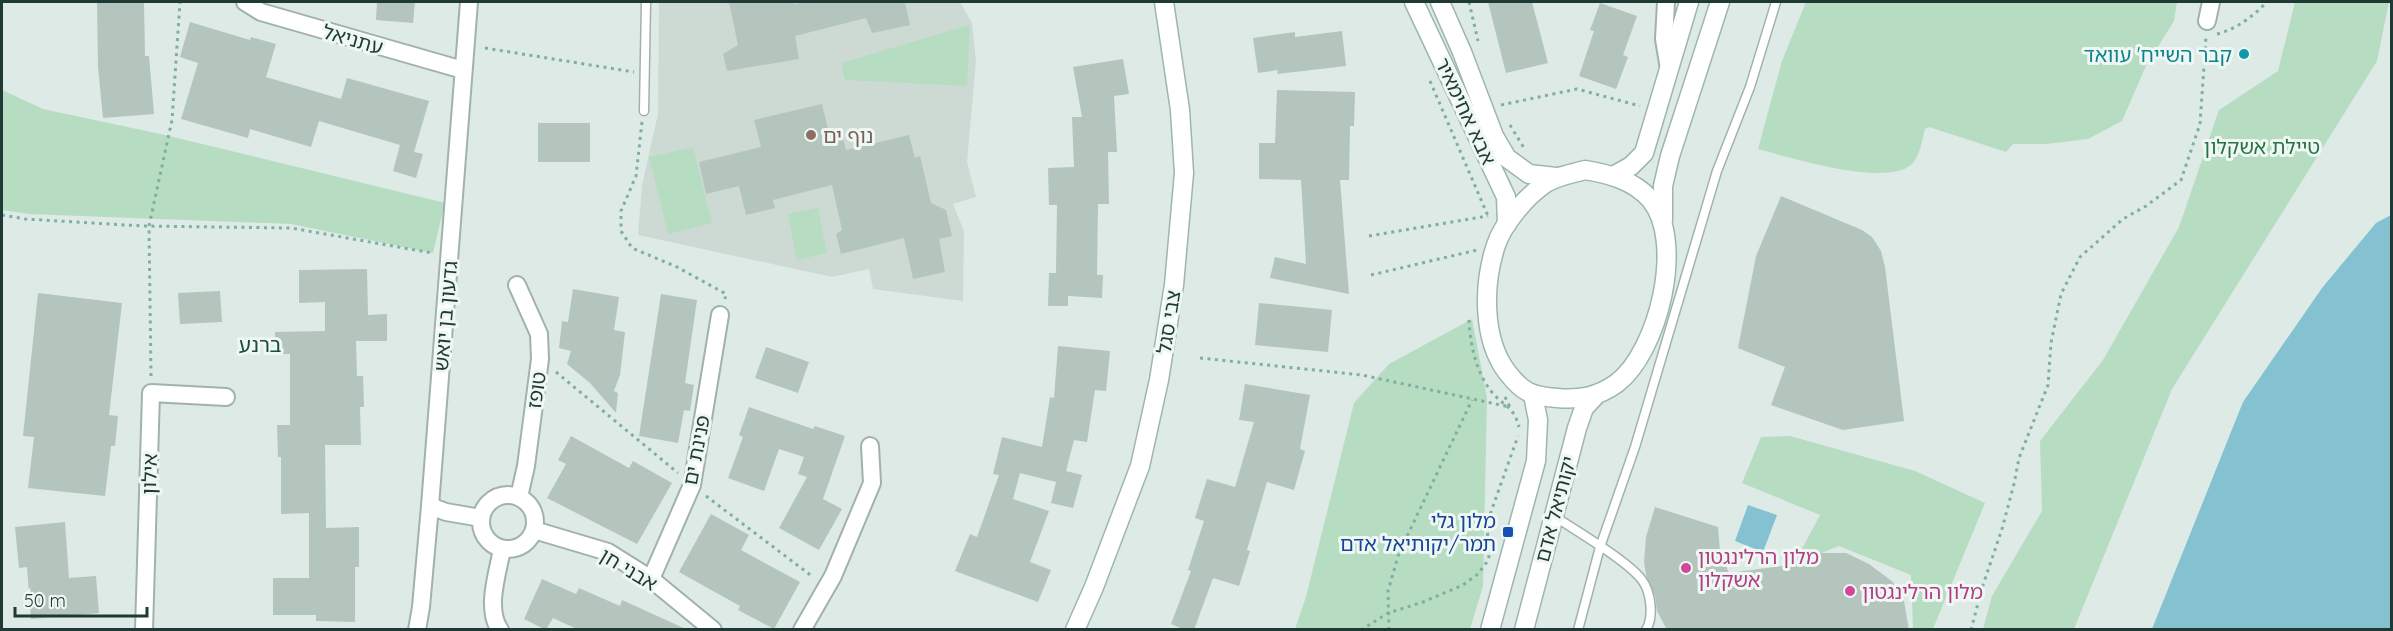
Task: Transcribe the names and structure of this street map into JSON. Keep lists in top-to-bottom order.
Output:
{
  "streets": {
    "main road": ["אבא אחימאיר", "צבי סגל", "יקותיאל אדם"],
    "street": [
      "עתניאל",
      "גדעון בן יואש",
      "טופז",
      "פנינת ים",
      "אילון",
      "אבני חן"
    ]
  },
  "crossings": [
    ["עתניאל", "גדעון בן יואש"],
    ["אבא אחימאיר", "יקותיאל אדם"],
    ["טופז", "אבני חן"],
    ["פנינת ים", "אבני חן"]
  ],
  "districts": ["ברנע"],
  "parks": ["טיילת אשקלון"],
  "places": {
    "other": [
      "קבר השייח' עוואד",
      "נוף ים",
      "מלון הרלינגטון אשקלון",
      "מלון הרלינגטון"
    ],
    "transit": ["מלון גלי תמר/יקותיאל אדם"]
  },
  "scale_bar": "50 m"
}
